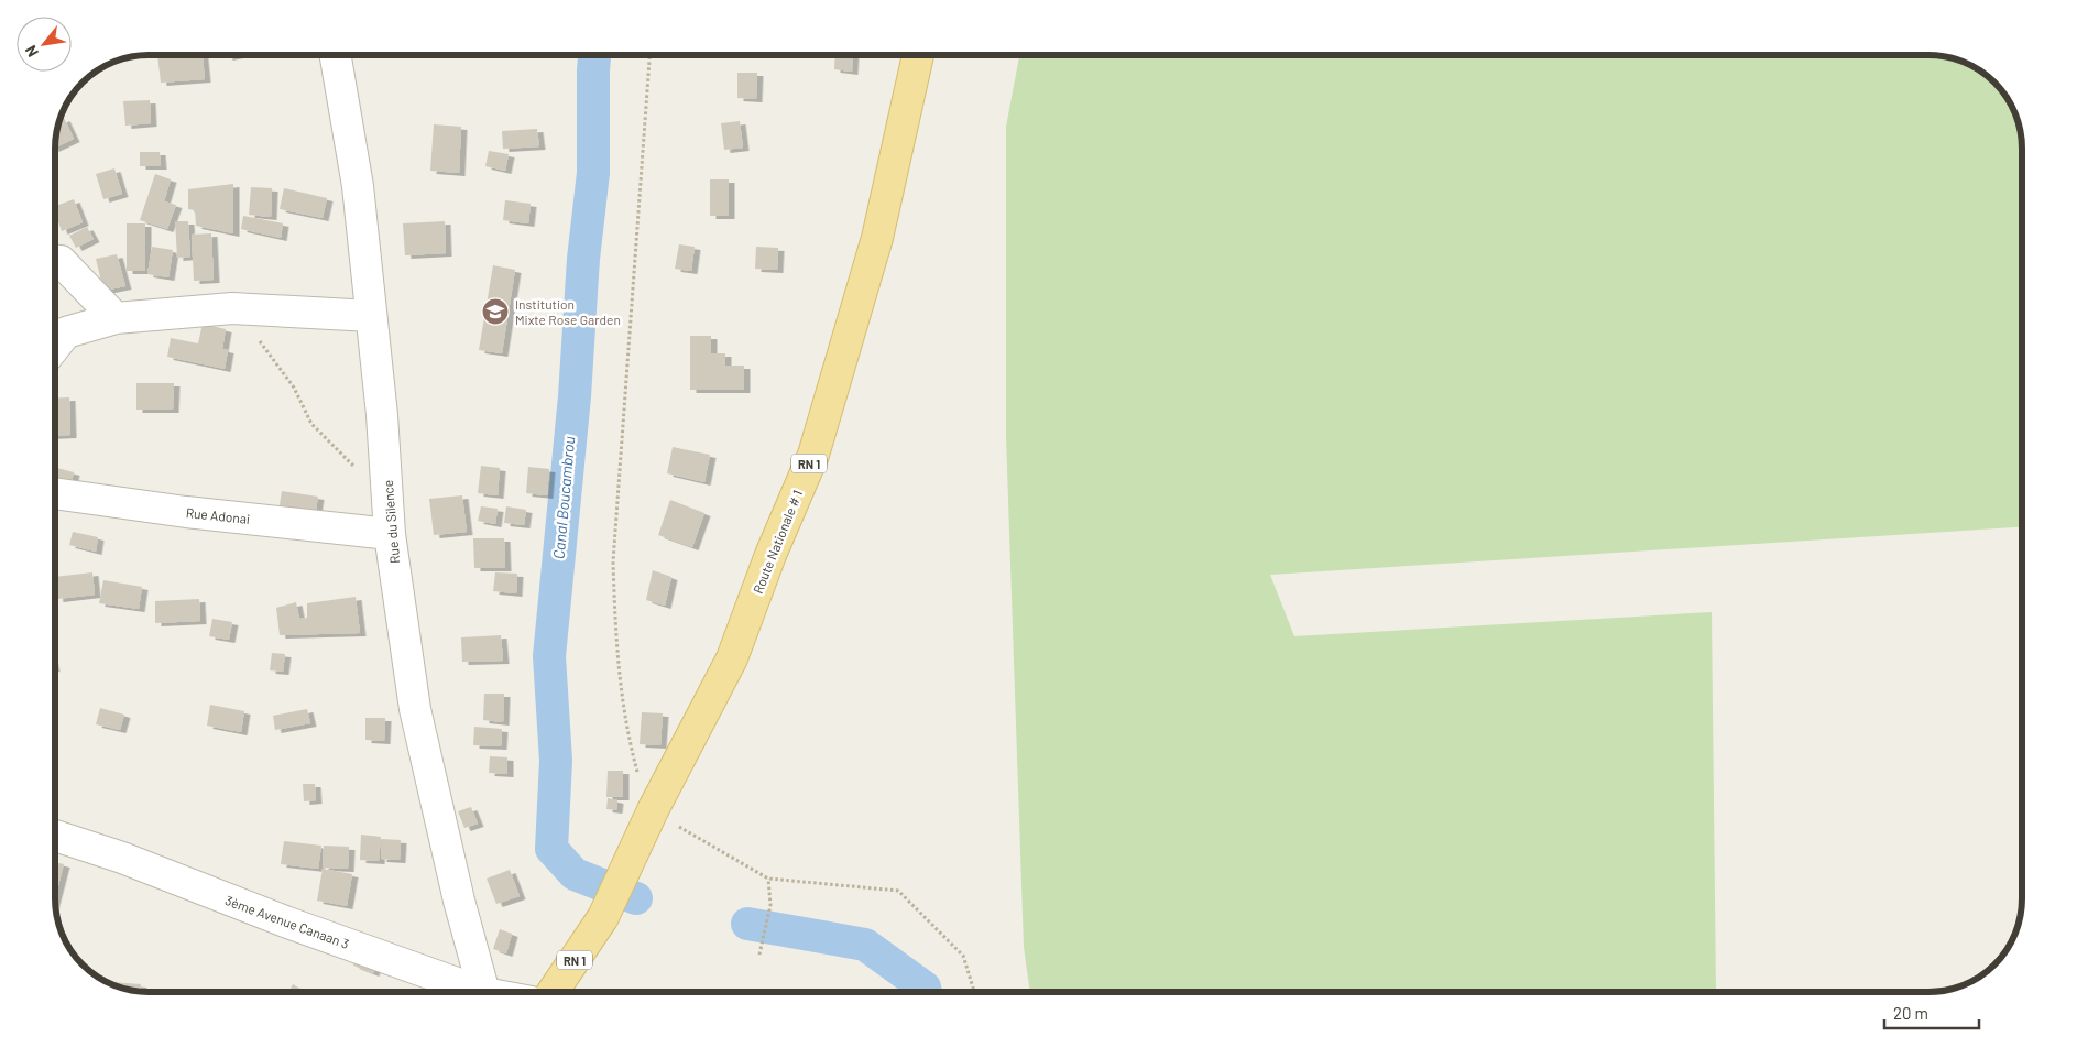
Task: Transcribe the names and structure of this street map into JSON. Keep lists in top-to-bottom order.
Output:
{
  "streets": {
    "main road": ["RN 1", "Route Nationale # 1"],
    "street": ["Rue Adonai", "Rue du Silence", "3ème Avenue Canaan 3"]
  },
  "crossings": [
    ["Rue Adonai", "Rue du Silence"]
  ],
  "water": ["Canal Boucambrou"],
  "places": {
    "school or university": ["Institution Mixte Rose Garden"]
  },
  "scale_bar": "20 m",
  "north": "bottom left"
}
